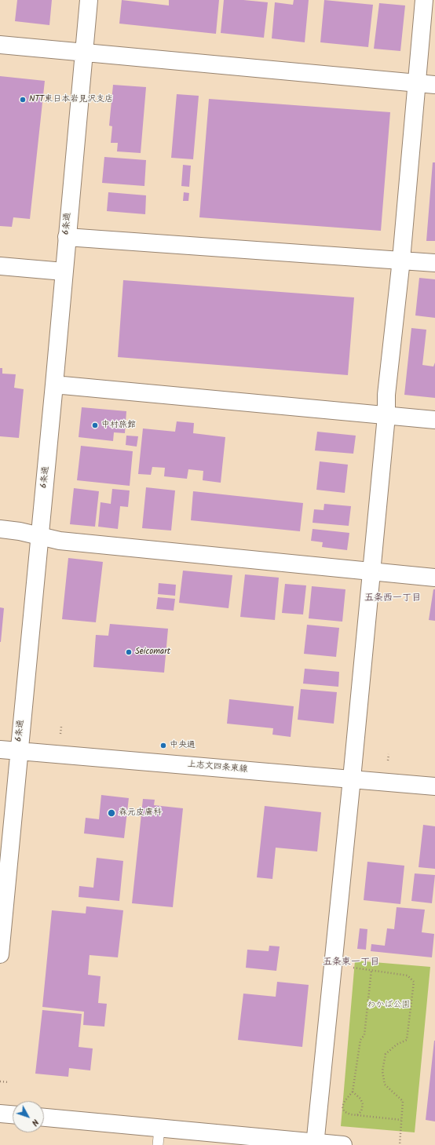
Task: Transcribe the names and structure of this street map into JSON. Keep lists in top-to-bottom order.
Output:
{
  "streets": {
    "street": ["6条通", "上志文四条東線"]
  },
  "crossings": [
    ["6条通", "上志文四条東線"]
  ],
  "districts": ["五条西一丁目", "五条東一丁目"],
  "parks": ["わかば公園"],
  "places": [
    "NTT東日本岩見沢支店",
    "中村旅館",
    "Seicomart",
    "中央通",
    "森元皮膚科"
  ],
  "north": "bottom right"
}
